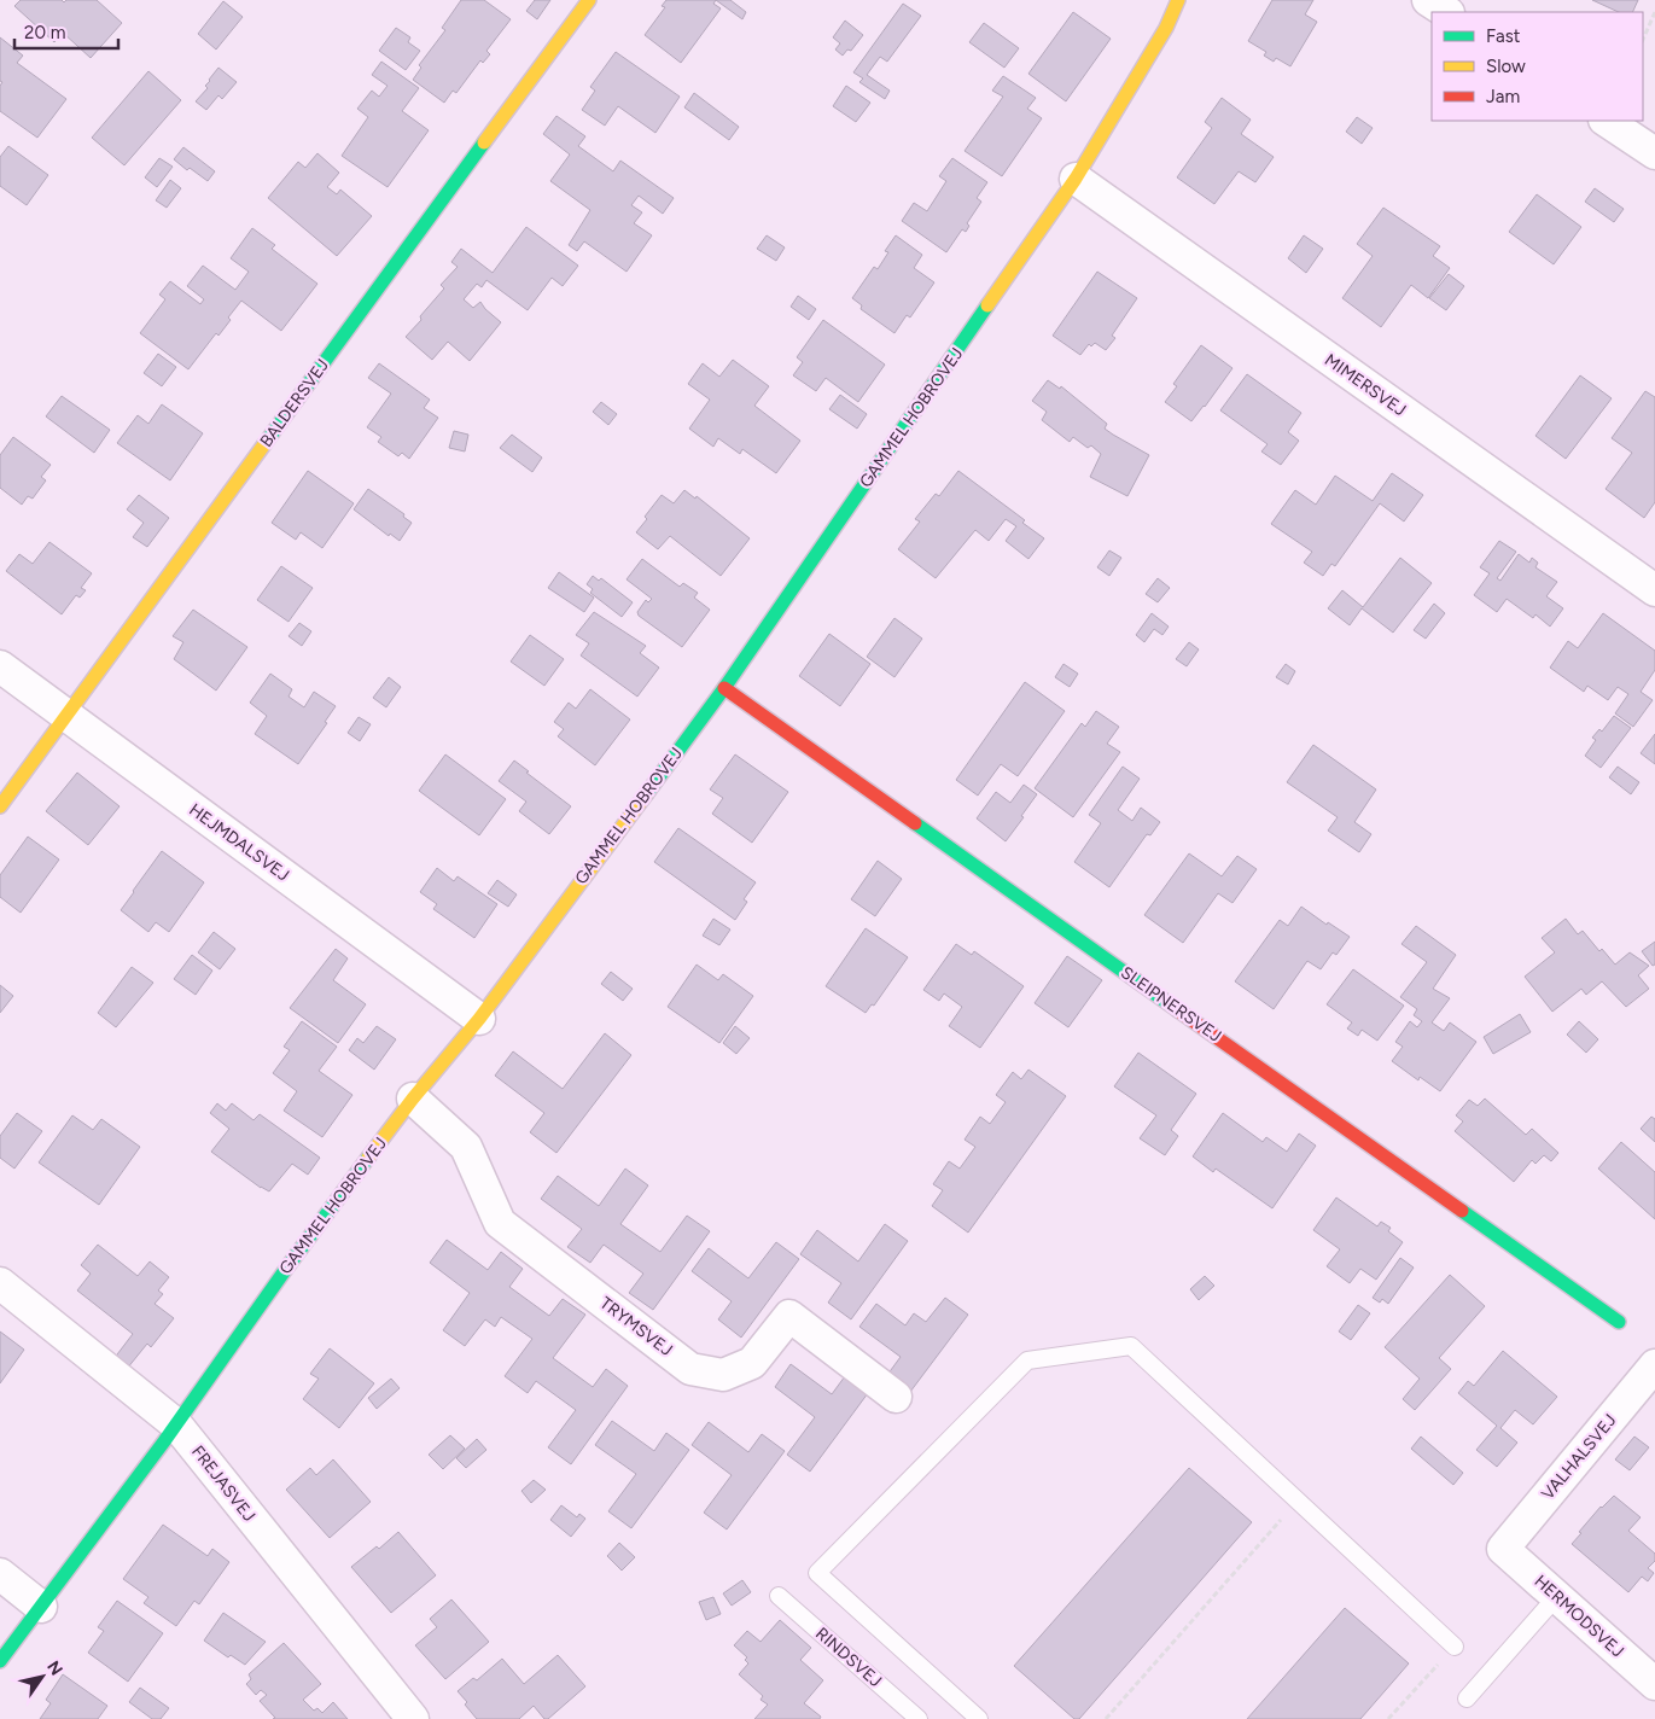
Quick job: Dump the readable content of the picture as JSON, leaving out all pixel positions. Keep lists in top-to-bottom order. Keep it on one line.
{"streets":{"street":["MIMERSVEJ","BALDERSVEJ","GAMMEL HOBROVEJ","HEJMDALSVEJ","SLEIPNERSVEJ","TRYMSVEJ","VALHALSVEJ","FREJASVEJ","HERMODSVEJ"],"lane":["RINDSVEJ"]},"crossings":[["MIMERSVEJ","GAMMEL HOBROVEJ"],["BALDERSVEJ","HEJMDALSVEJ"],["GAMMEL HOBROVEJ","HEJMDALSVEJ"],["GAMMEL HOBROVEJ","SLEIPNERSVEJ"],["GAMMEL HOBROVEJ","TRYMSVEJ"],["GAMMEL HOBROVEJ","FREJASVEJ"],["VALHALSVEJ","HERMODSVEJ"]],"legend":["Fast","Slow","Jam"],"scale_bar":"20 m","north":"top right"}
